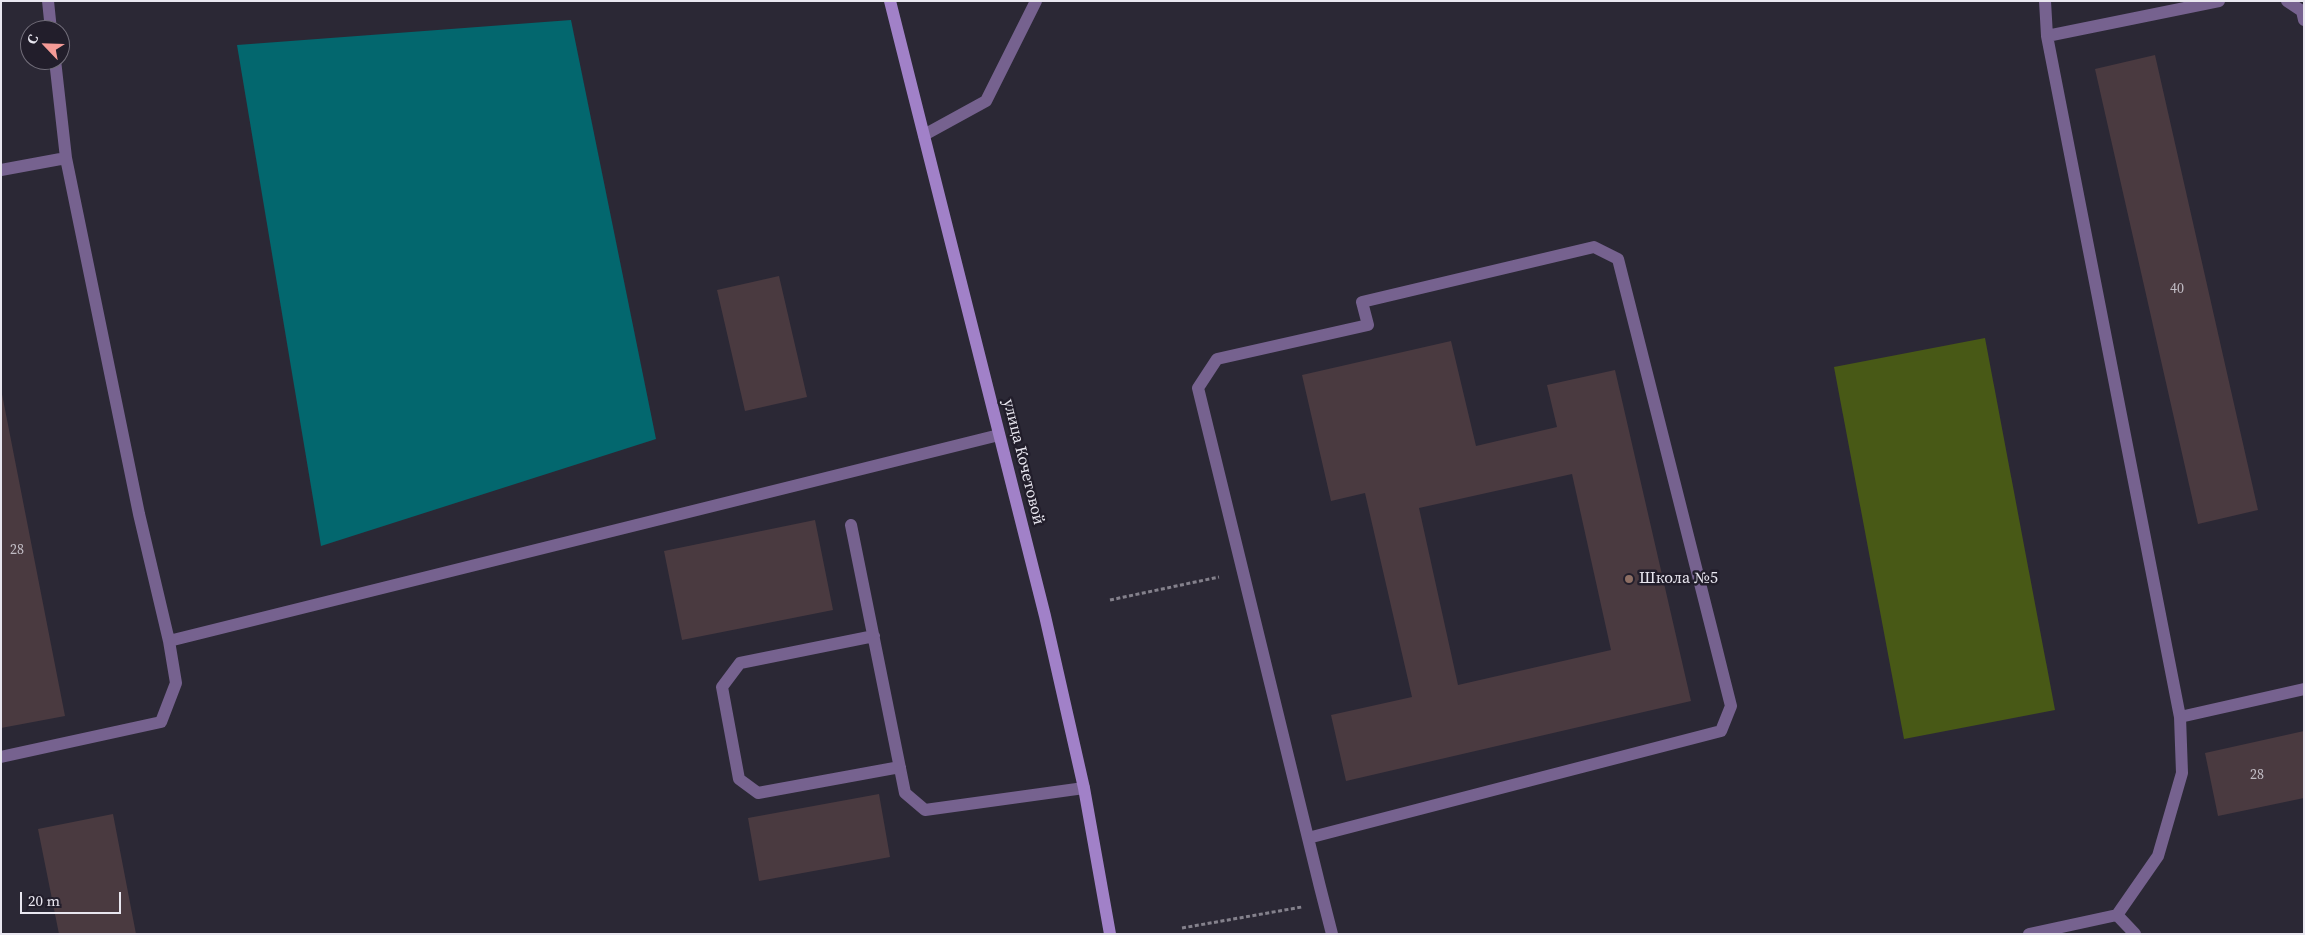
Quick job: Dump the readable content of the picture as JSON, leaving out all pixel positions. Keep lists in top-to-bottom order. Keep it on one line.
{"streets":{"main road":["улица Кочетовой"]},"places":["Школа №5"],"house_numbers":["40","28","28"],"scale_bar":"20 m","north":"top left"}
